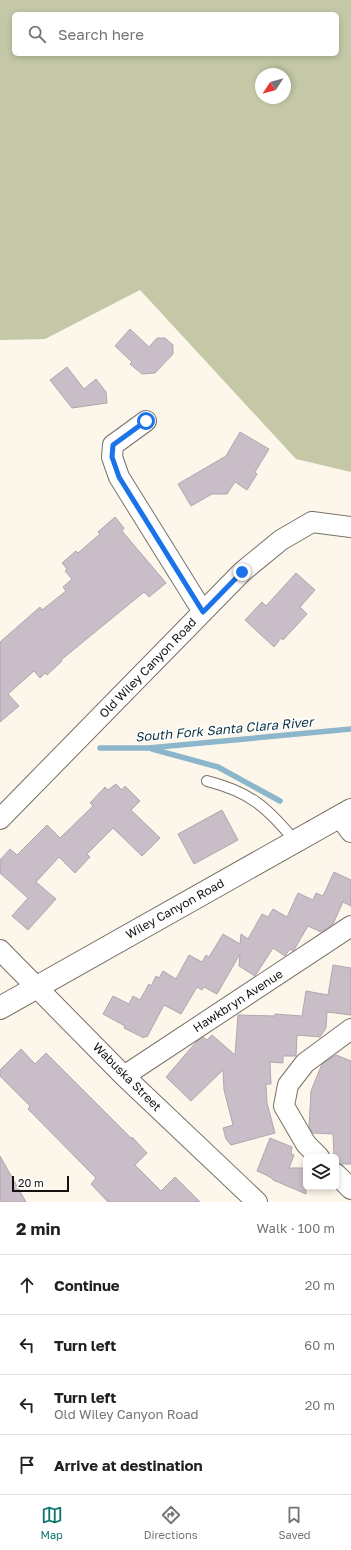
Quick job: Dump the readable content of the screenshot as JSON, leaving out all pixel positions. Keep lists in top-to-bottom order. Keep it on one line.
{"streets":{"street":["Old Wiley Canyon Road","Wiley Canyon Road","Hawkbryn Avenue","Wabuska Street"]},"crossings":[["Wiley Canyon Road","Wabuska Street"],["Hawkbryn Avenue","Wabuska Street"]],"water":["South Fork Santa Clara River"],"scale_bar":"20 m","north":"bottom left","page":{"search":"Search here","scale":"20 m","heading":["2 min","Walk · 100 m"],"list":[["Continue","20 m"],["Turn left","60 m"],["Turn left","Old Wiley Canyon Road","20 m"],"Arrive at destination"],"nav":["Map","Directions","Saved"]}}
